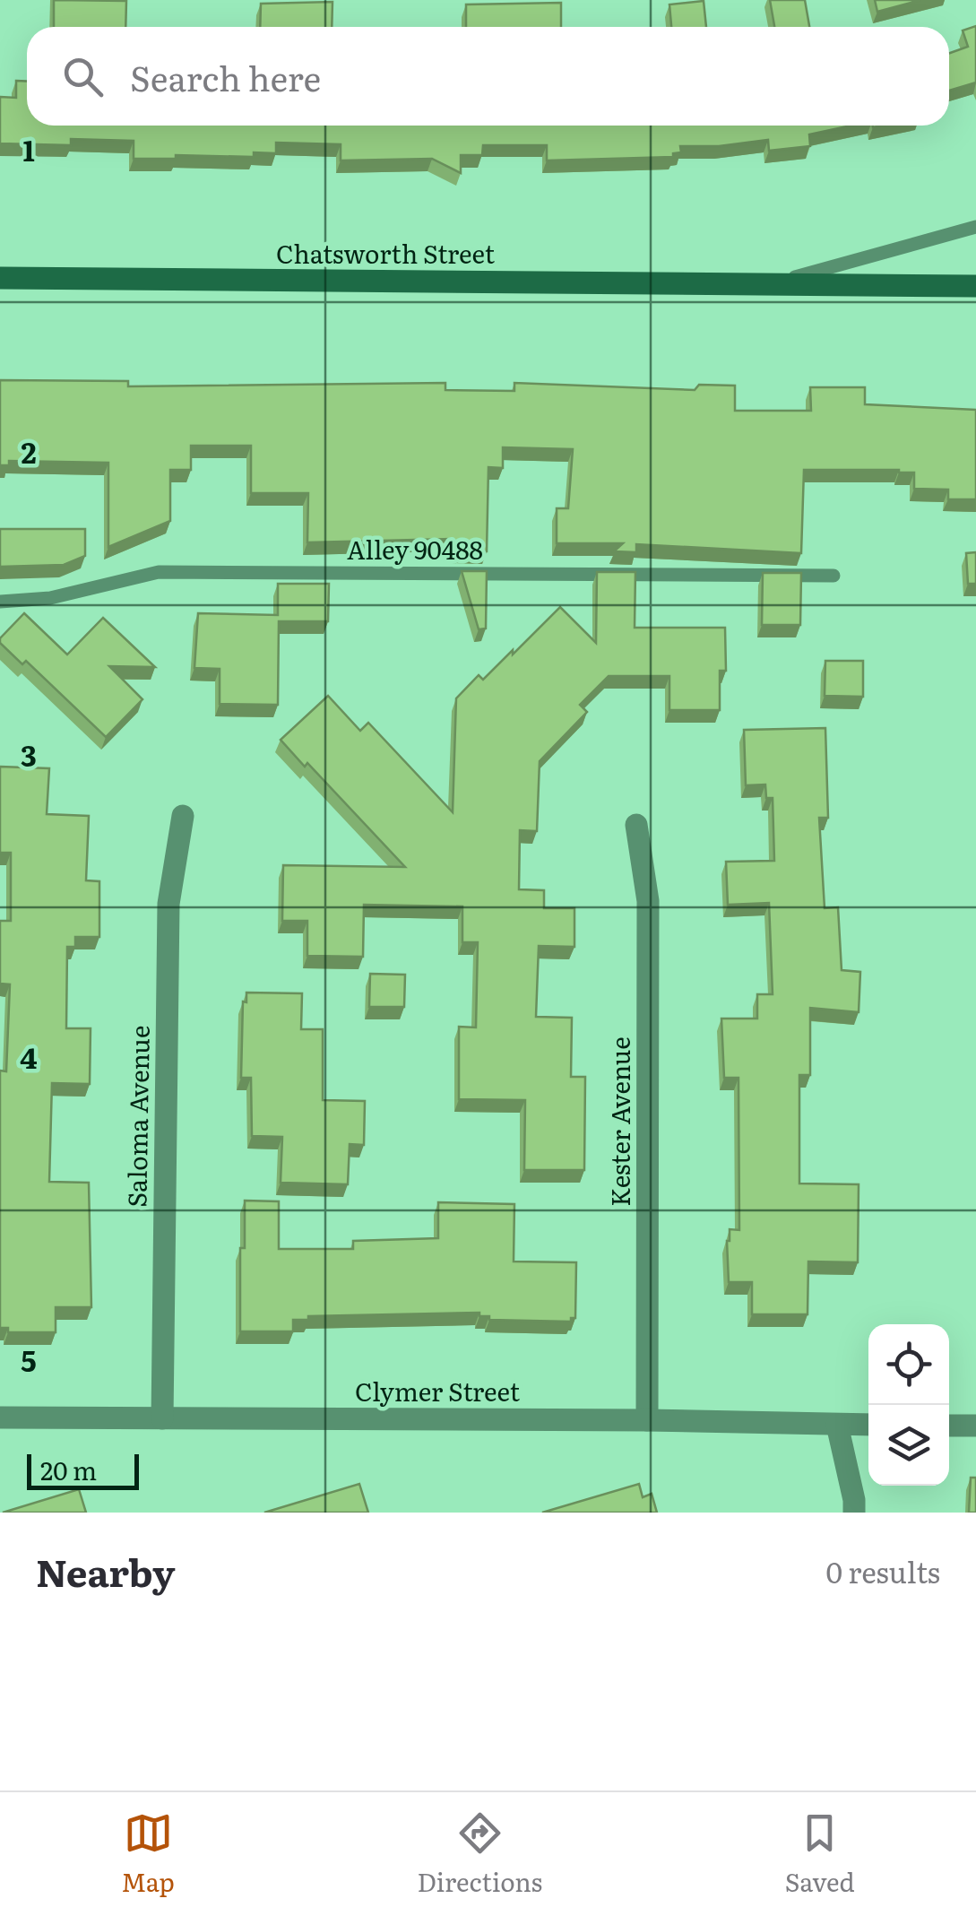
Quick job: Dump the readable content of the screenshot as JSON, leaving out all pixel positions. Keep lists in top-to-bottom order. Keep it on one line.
{"streets":{"main road":["Chatsworth Street"],"street":["Saloma Avenue","Kester Avenue","Clymer Street"],"lane":["Alley 90488"]},"crossings":[["Saloma Avenue","Clymer Street"],["Kester Avenue","Clymer Street"]],"scale_bar":"20 m","page":{"search":"Search here","scale":"20 m","heading":["Nearby","0 results"],"nav":["Map","Directions","Saved"]},"grid":{"rows":["1","2","3","4","5"]}}
